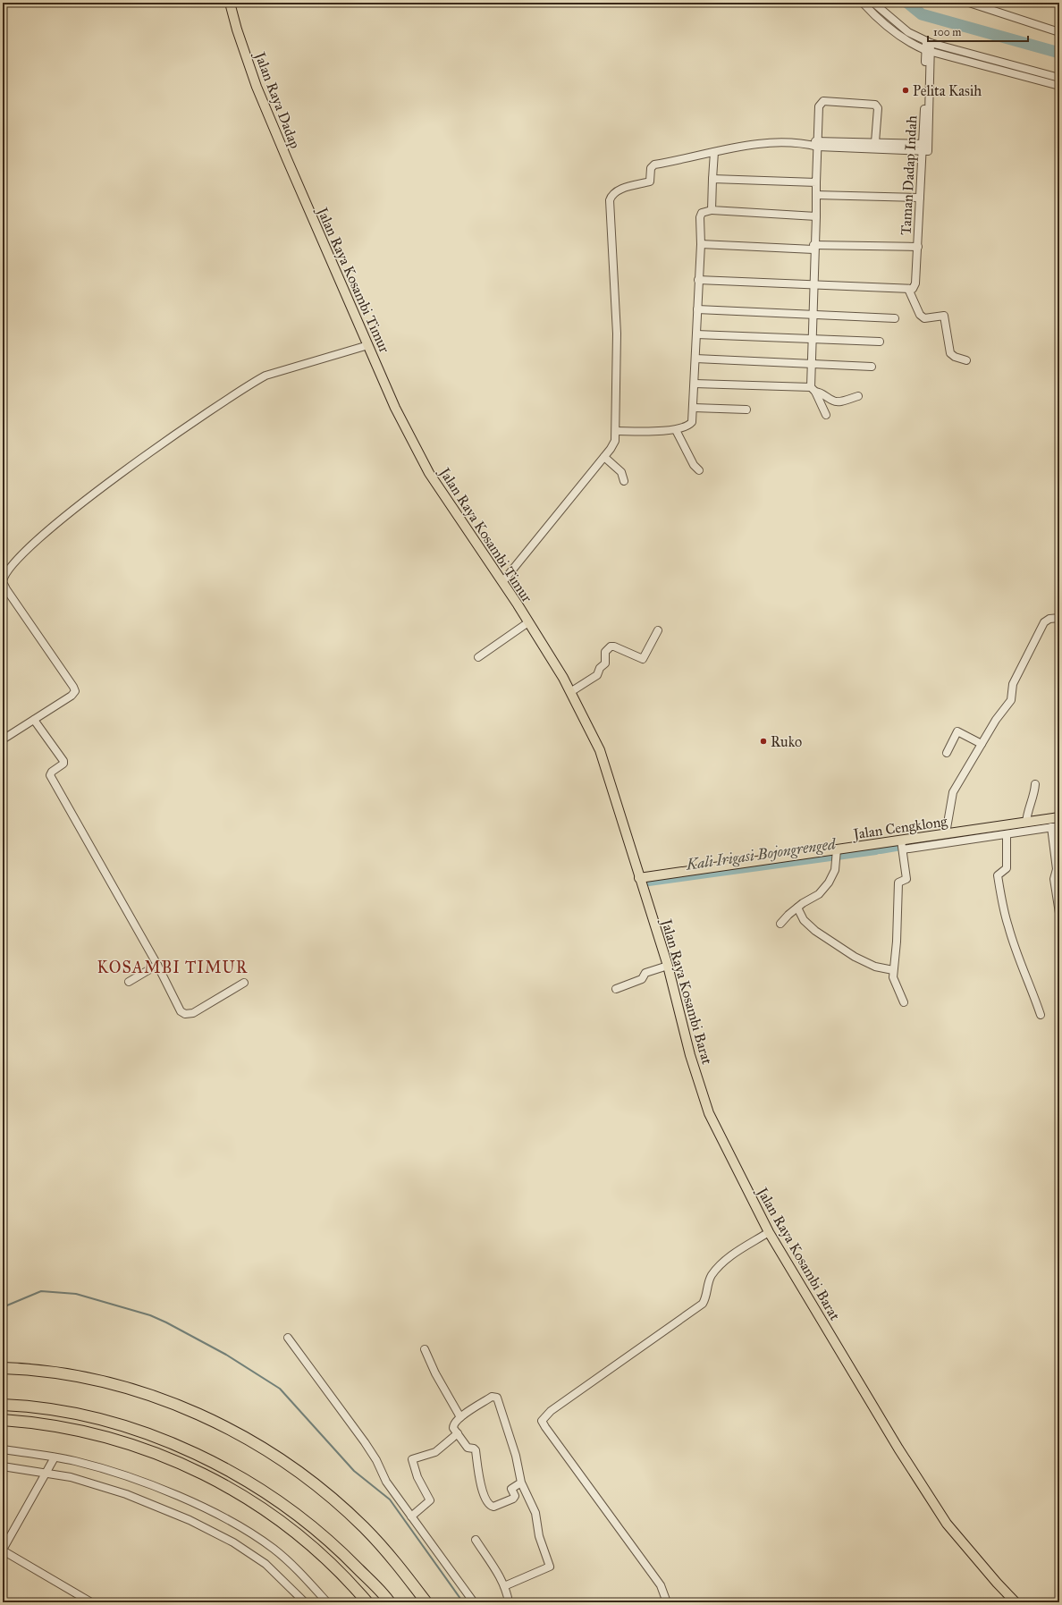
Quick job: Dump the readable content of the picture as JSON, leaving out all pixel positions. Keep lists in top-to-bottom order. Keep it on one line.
{"streets":{"main road":["Jalan Raya Dadap","Jalan Raya Kosambi Timur","Jalan Cengklong","Jalan Raya Kosambi Barat"],"street":["Taman Dadap Indah"]},"crossings":[["Jalan Raya Dadap","Jalan Raya Kosambi Timur"],["Jalan Raya Kosambi Timur","Jalan Cengklong"],["Jalan Raya Kosambi Timur","Jalan Raya Kosambi Barat"],["Jalan Cengklong","Jalan Raya Kosambi Barat"]],"districts":["KOSAMBI TIMUR"],"water":["Kali Irigasi Bojongrenged"],"places":["Pelita Kasih","Ruko"],"scale_bar":"100 m"}
